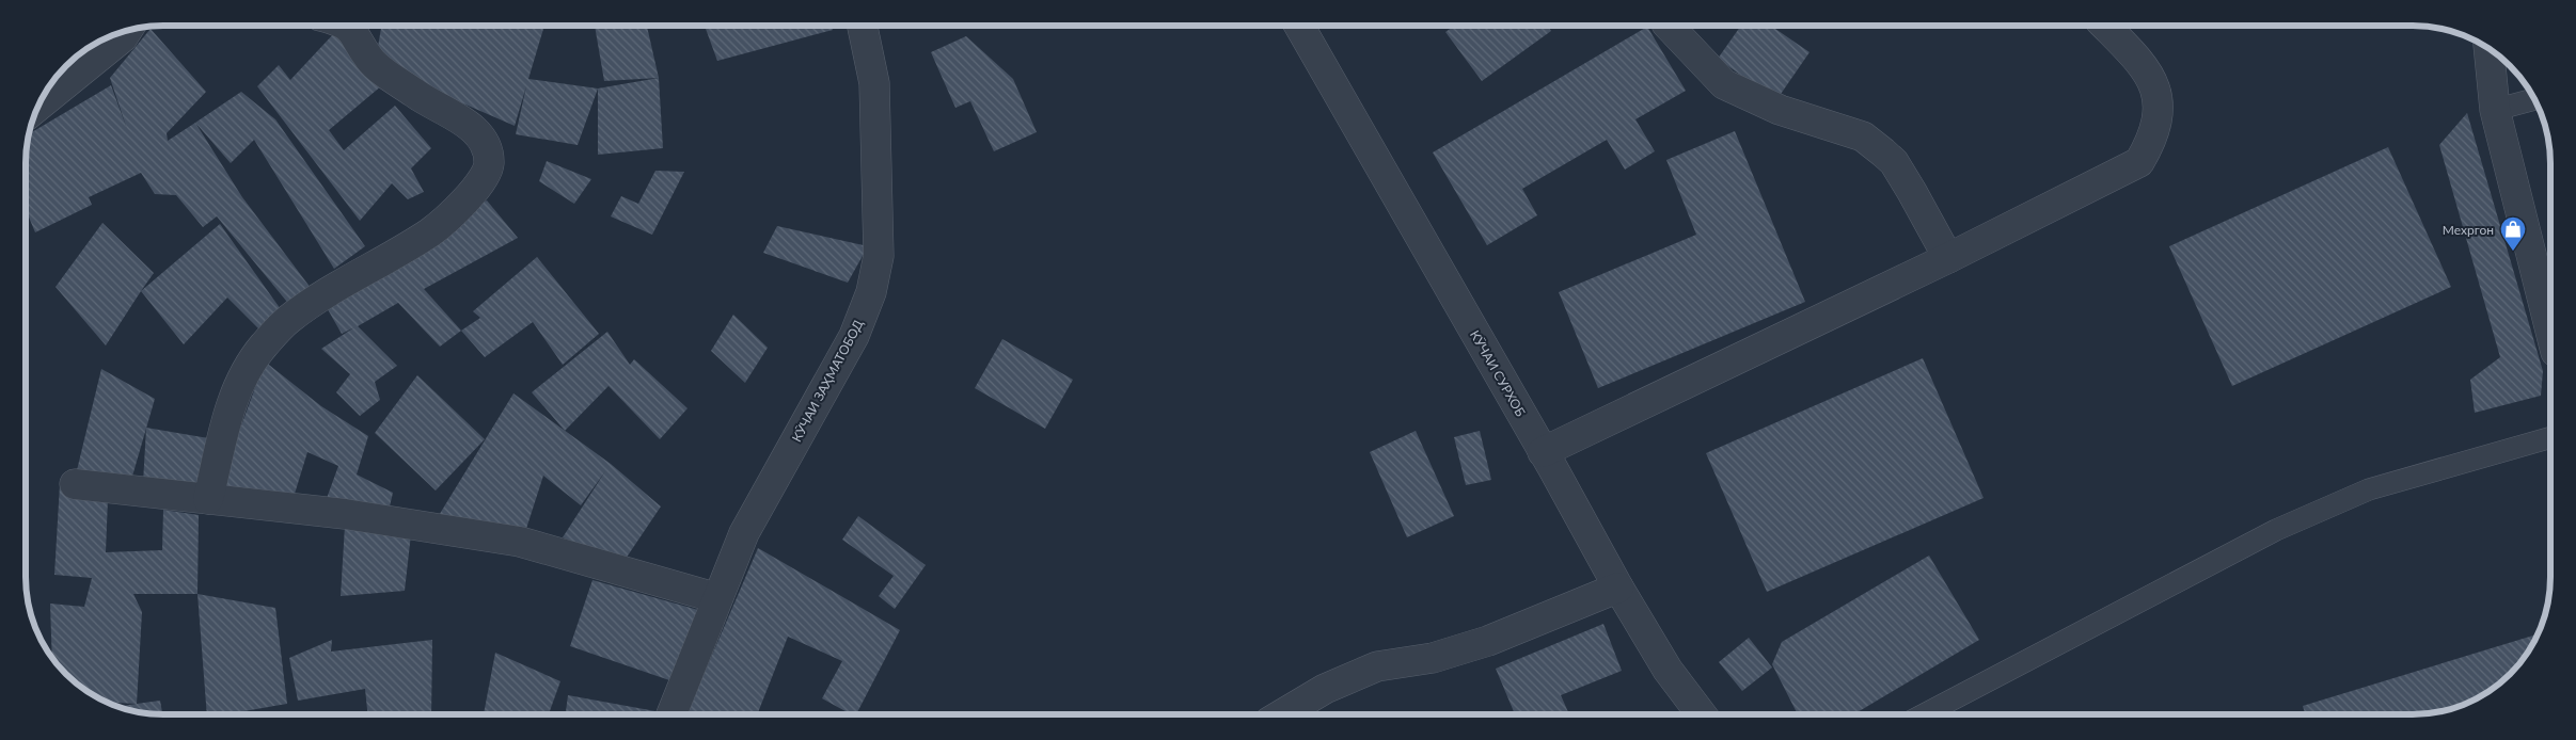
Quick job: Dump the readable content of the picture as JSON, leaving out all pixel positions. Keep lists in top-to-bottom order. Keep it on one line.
{"streets":{"street":["КӮЧАИ СУРХОБ","КӮЧАИ ЗАҲМАТОБОД"]},"places":{"shop":["Мехргон"]}}
